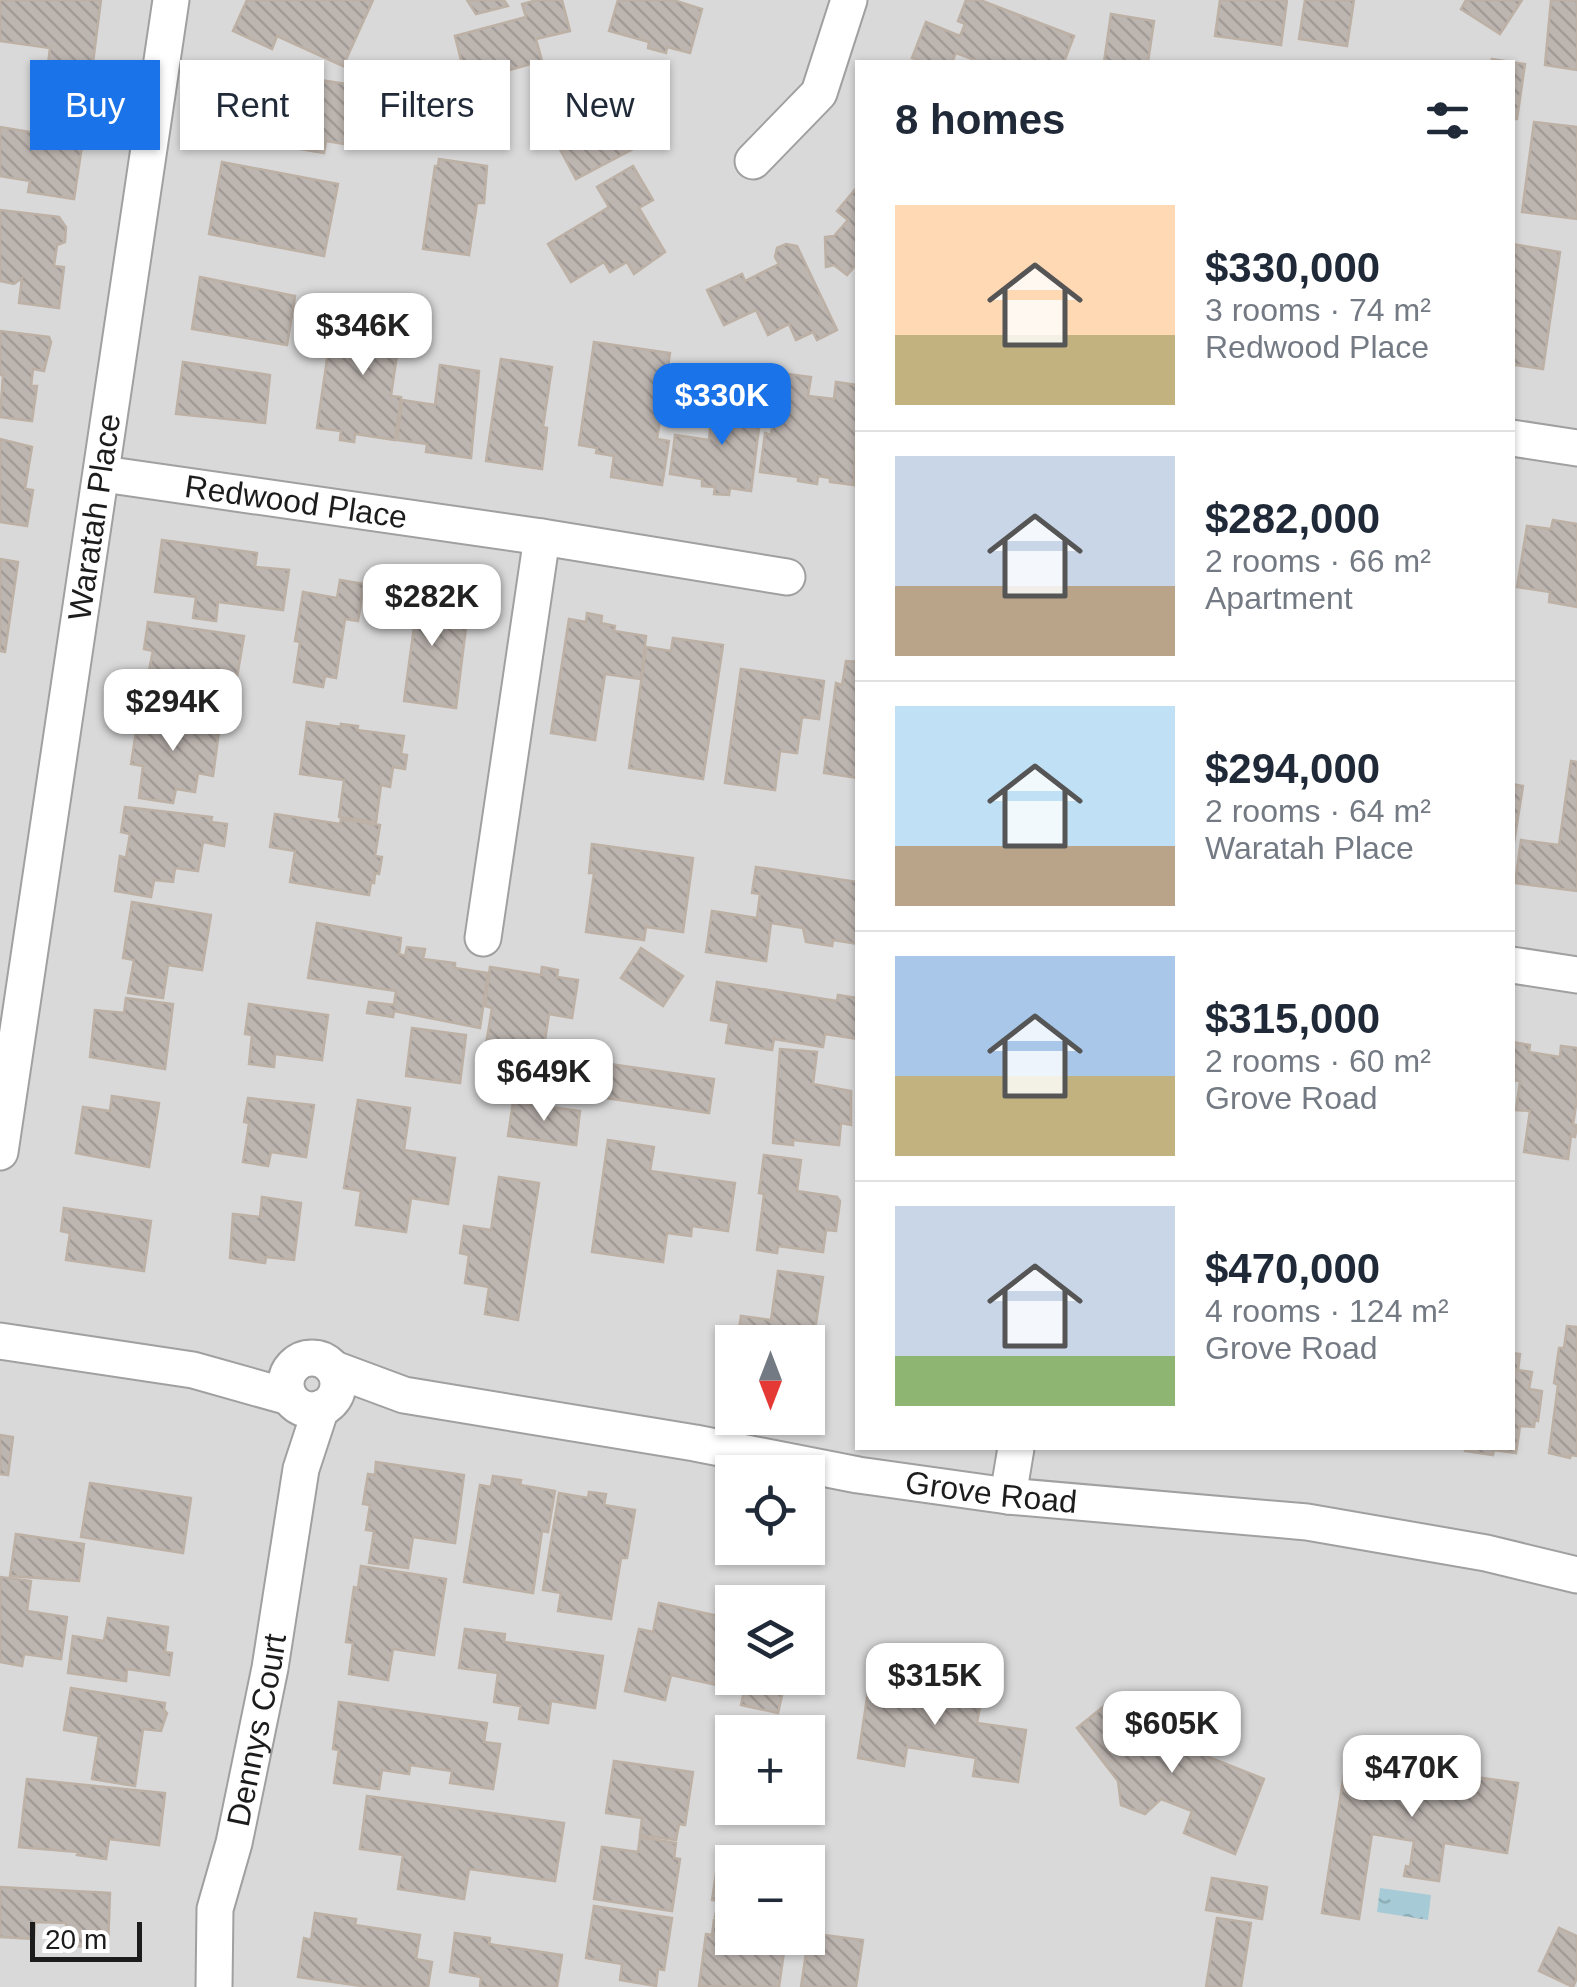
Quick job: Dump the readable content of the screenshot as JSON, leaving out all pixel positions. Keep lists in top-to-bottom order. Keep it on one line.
{"streets":{"street":["Redwood Place","Waratah Place","Grove Road","Dennys Court"]},"crossings":[["Redwood Place","Waratah Place"],["Grove Road","Dennys Court"]],"scale_bar":"20 m","north":"bottom","page":{"chip":["Buy","Rent","Filters","New"],"heading":"8 homes","list":[{"name":"$330,000","note":"3 rooms · 74 m² · Redwood Place"},{"name":"$282,000","note":"2 rooms · 66 m² · Apartment"},{"name":"$294,000","note":"2 rooms · 64 m² · Waratah Place"},{"name":"$315,000","note":"2 rooms · 60 m² · Grove Road"},{"name":"$470,000","note":"4 rooms · 124 m² · Grove Road"}],"price":["$346K","$330K","$282K","$294K","$649K","$315K","$605K","$470K"],"map_buttons":["+","−"],"scale":"20 m"}}
